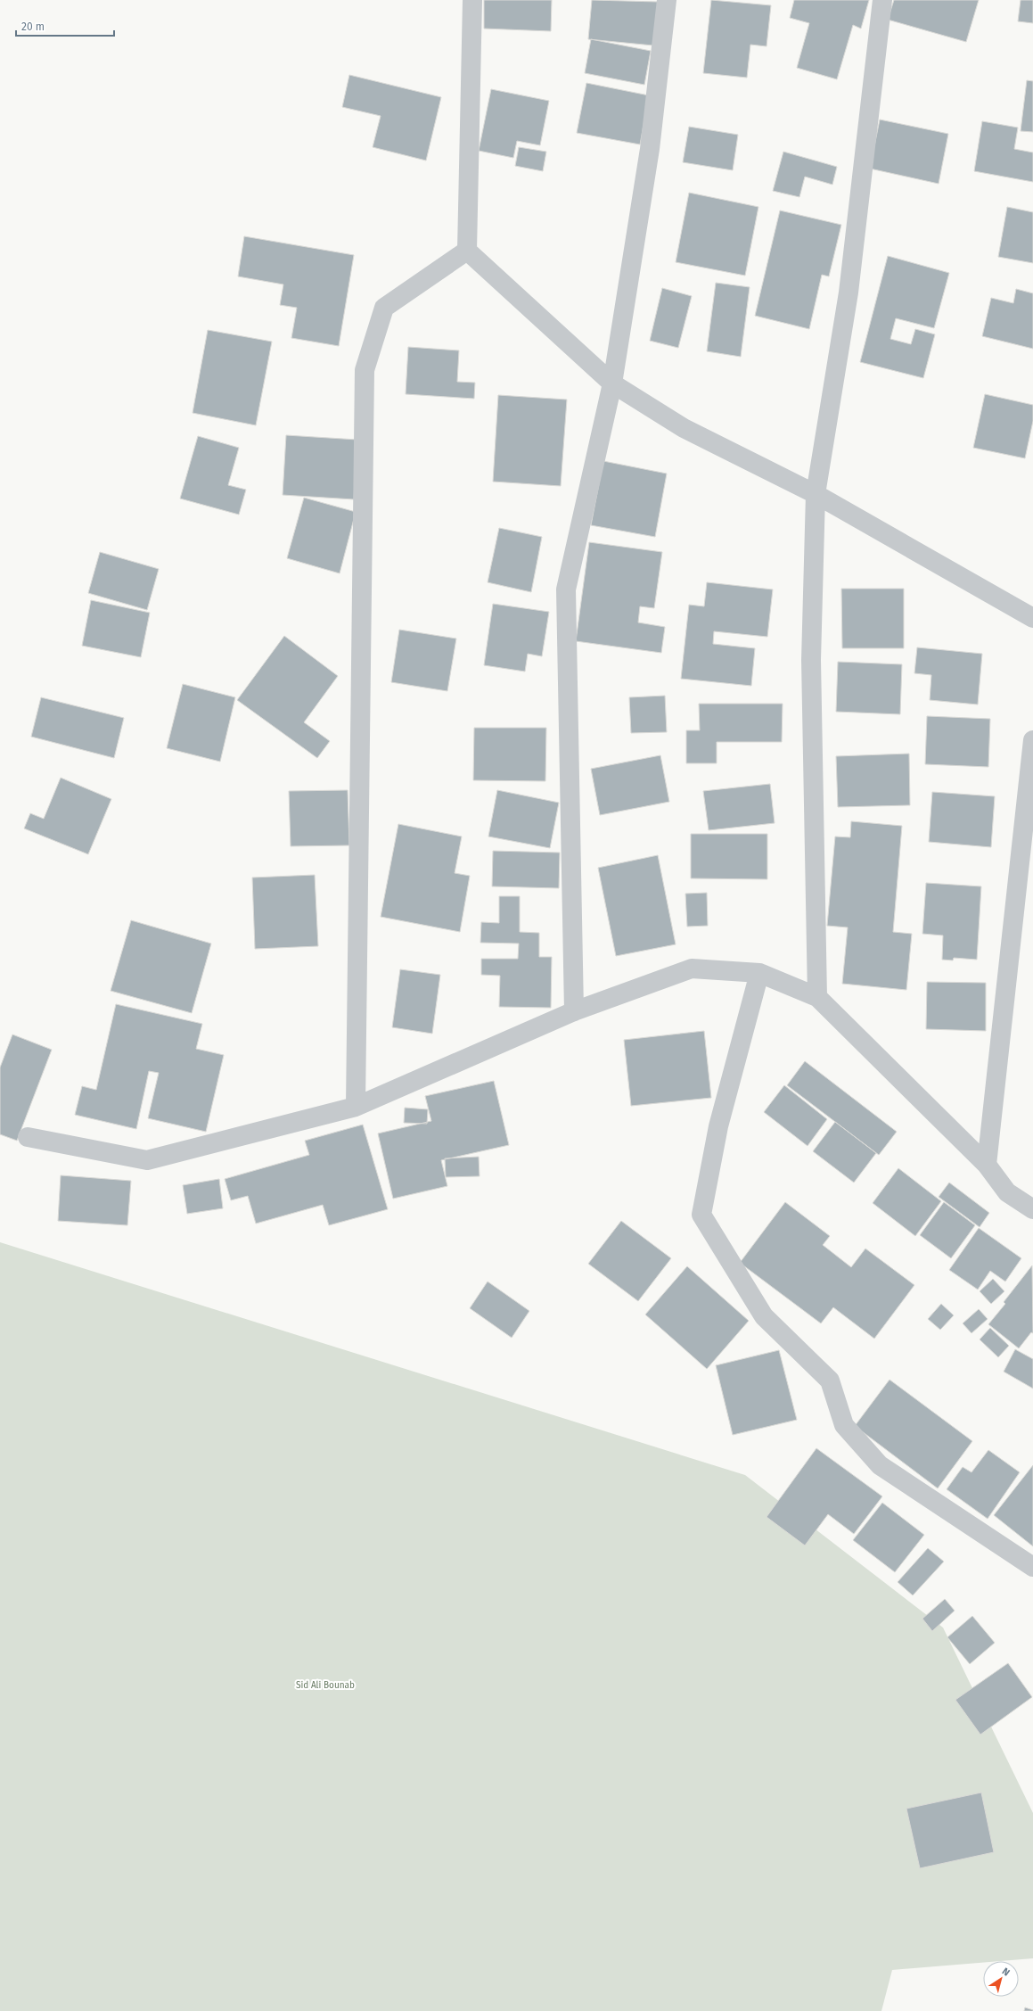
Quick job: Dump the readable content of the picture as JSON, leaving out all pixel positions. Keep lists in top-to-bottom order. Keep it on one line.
{"parks":["Sid Ali Bounab"],"scale_bar":"20 m","north":"top right"}
